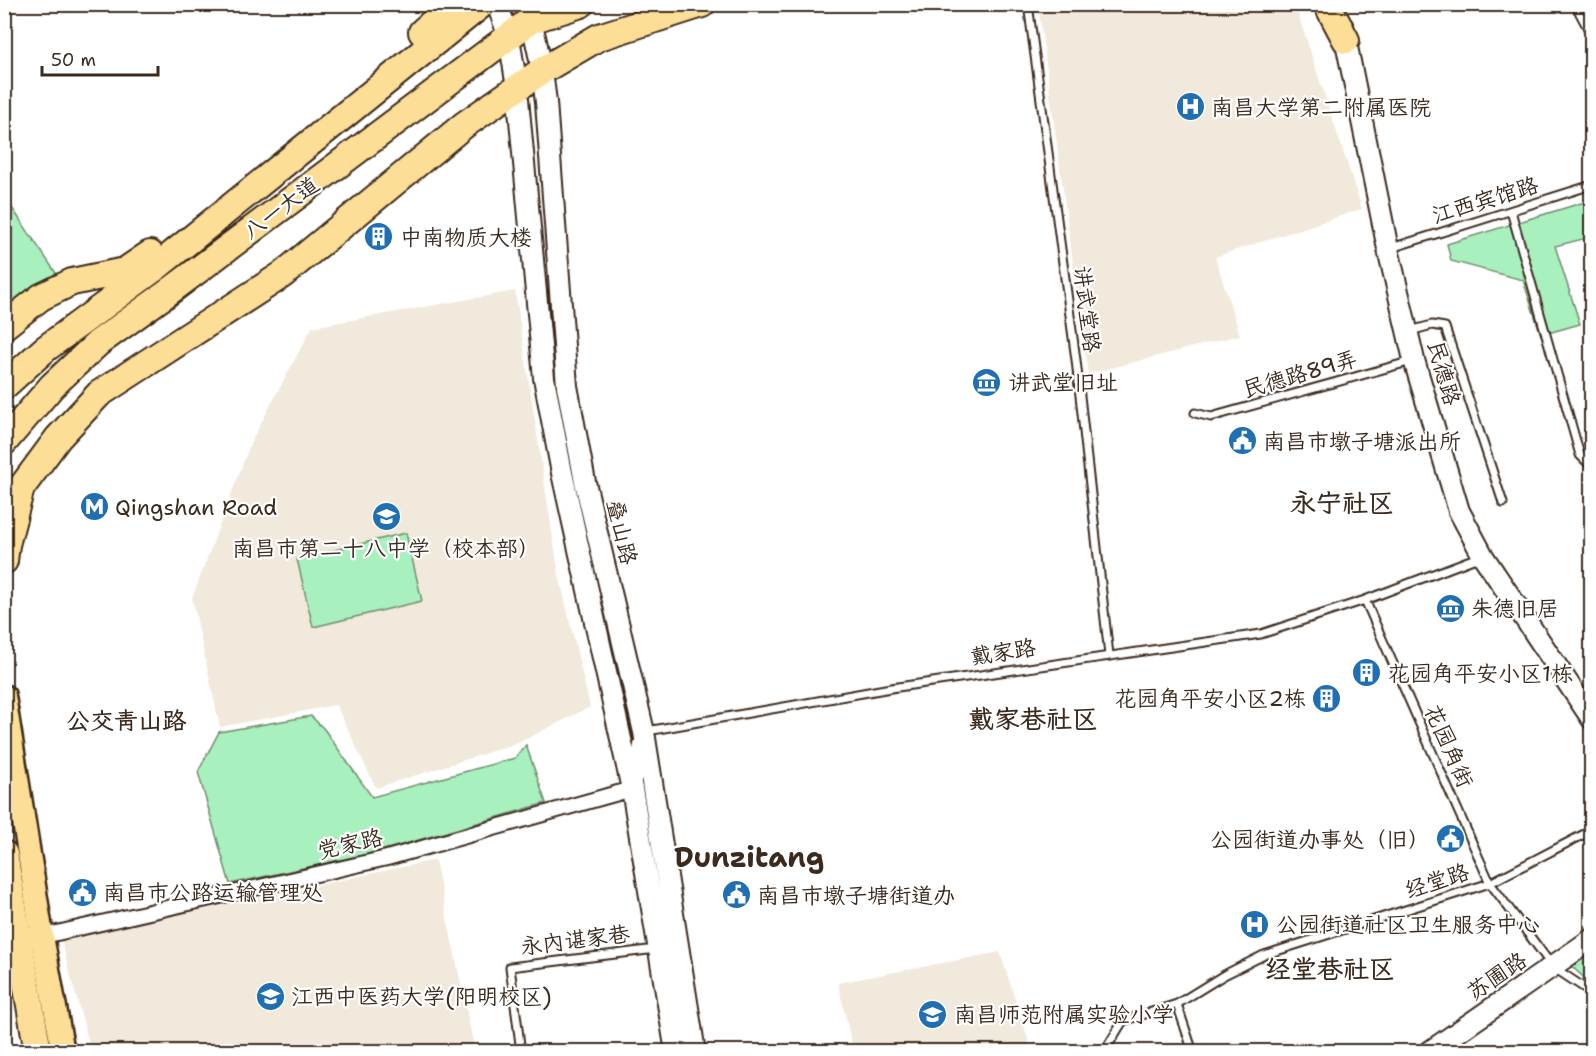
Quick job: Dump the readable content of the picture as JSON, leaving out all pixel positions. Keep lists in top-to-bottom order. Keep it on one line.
{"streets":{"highway":["八一大道"],"main road":["民德路","叠山路","苏圃路"],"street":["党家路"],"lane":["江西宾馆路","讲武堂路","民德路89弄","戴家路","花园角街","经堂路","永内谌家巷"]},"crossings":[["江西宾馆路","民德路"],["八一大道","叠山路"],["讲武堂路","戴家路"],["民德路","民德路89弄"],["叠山路","戴家路"],["叠山路","党家路"],["叠山路","永内谌家巷"],["戴家路","花园角街"],["花园角街","经堂路"],["花园角街","苏圃路"]],"districts":["永宁社区","戴家巷社区","公交青山路","Dunzitang","经堂巷社区"],"places":{"hospital":["南昌大学第二附属医院","公园街道社区卫生服务中心"],"building":["中南物质大楼","花园角平安小区1栋","花园角平安小区2栋"],"museum":["讲武堂旧址","朱德旧居"],"public building":["南昌市墩子塘派出所","公园街道办事处（旧）","南昌市公路运输管理处","南昌市墩子塘街道办"],"metro station":["Qingshan Road"],"school or university":["南昌市第二十八中学（校本部）","江西中医药大学(阳明校区)","南昌师范附属实验小学"]},"scale_bar":"50 m"}
